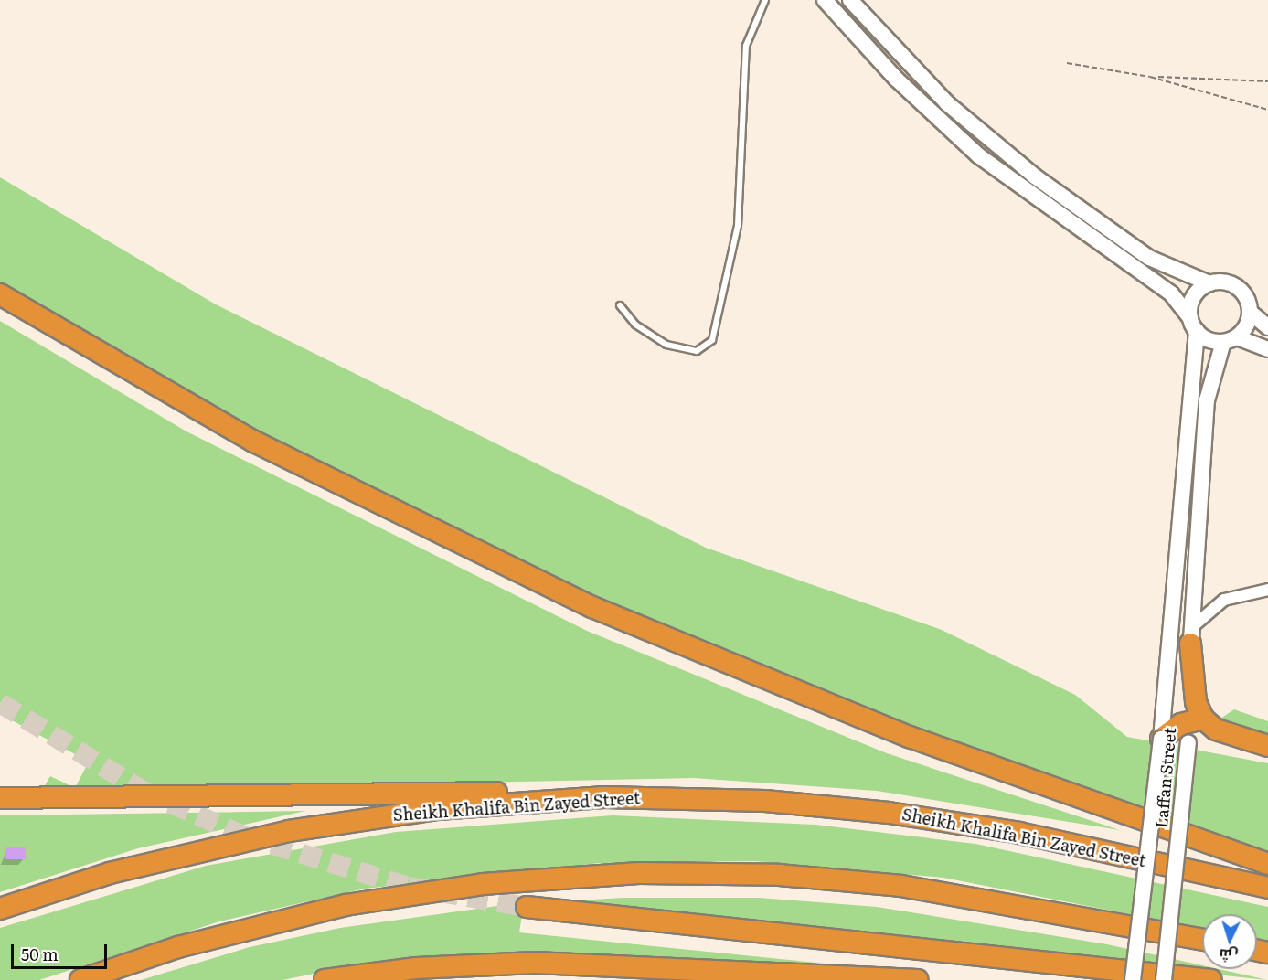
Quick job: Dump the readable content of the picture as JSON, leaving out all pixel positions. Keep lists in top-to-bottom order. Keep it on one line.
{"streets":{"highway":["Sheikh Khalifa Bin Zayed Street"],"street":["Laffan Street"]},"scale_bar":"50 m","north":"bottom"}
